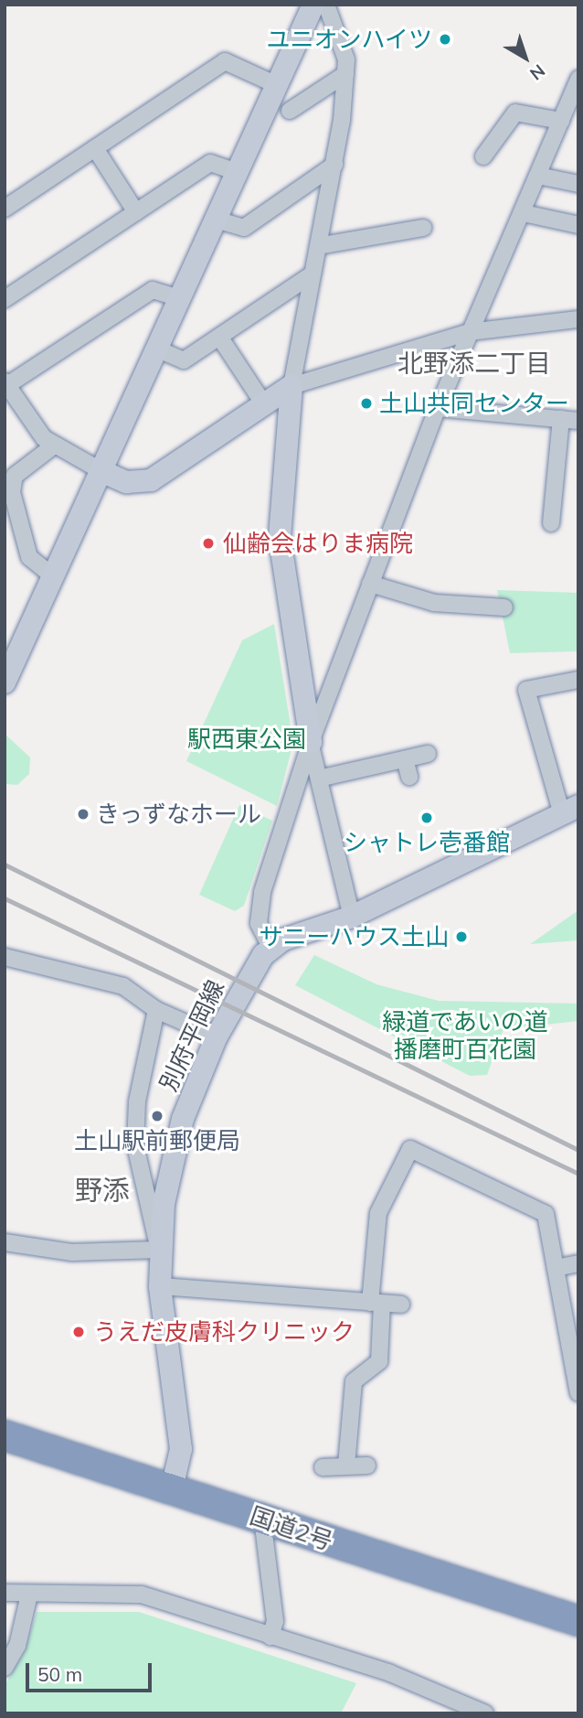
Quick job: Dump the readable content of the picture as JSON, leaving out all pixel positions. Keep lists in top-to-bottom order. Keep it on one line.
{"streets":{"highway":["国道2号"],"street":["別府平岡線"]},"crossings":[["別府平岡線","国道2号"]],"districts":["北野添二丁目","野添"],"parks":["駅西東公園","緑道であいの道 播磨町百花園"],"places":["ユニオンハイツ","土山共同センター","仙齢会はりま病院","きっずなホール","シャトレ壱番館","サニーハウス土山","土山駅前郵便局","うえだ皮膚科クリニック"],"scale_bar":"50 m","north":"bottom right"}
